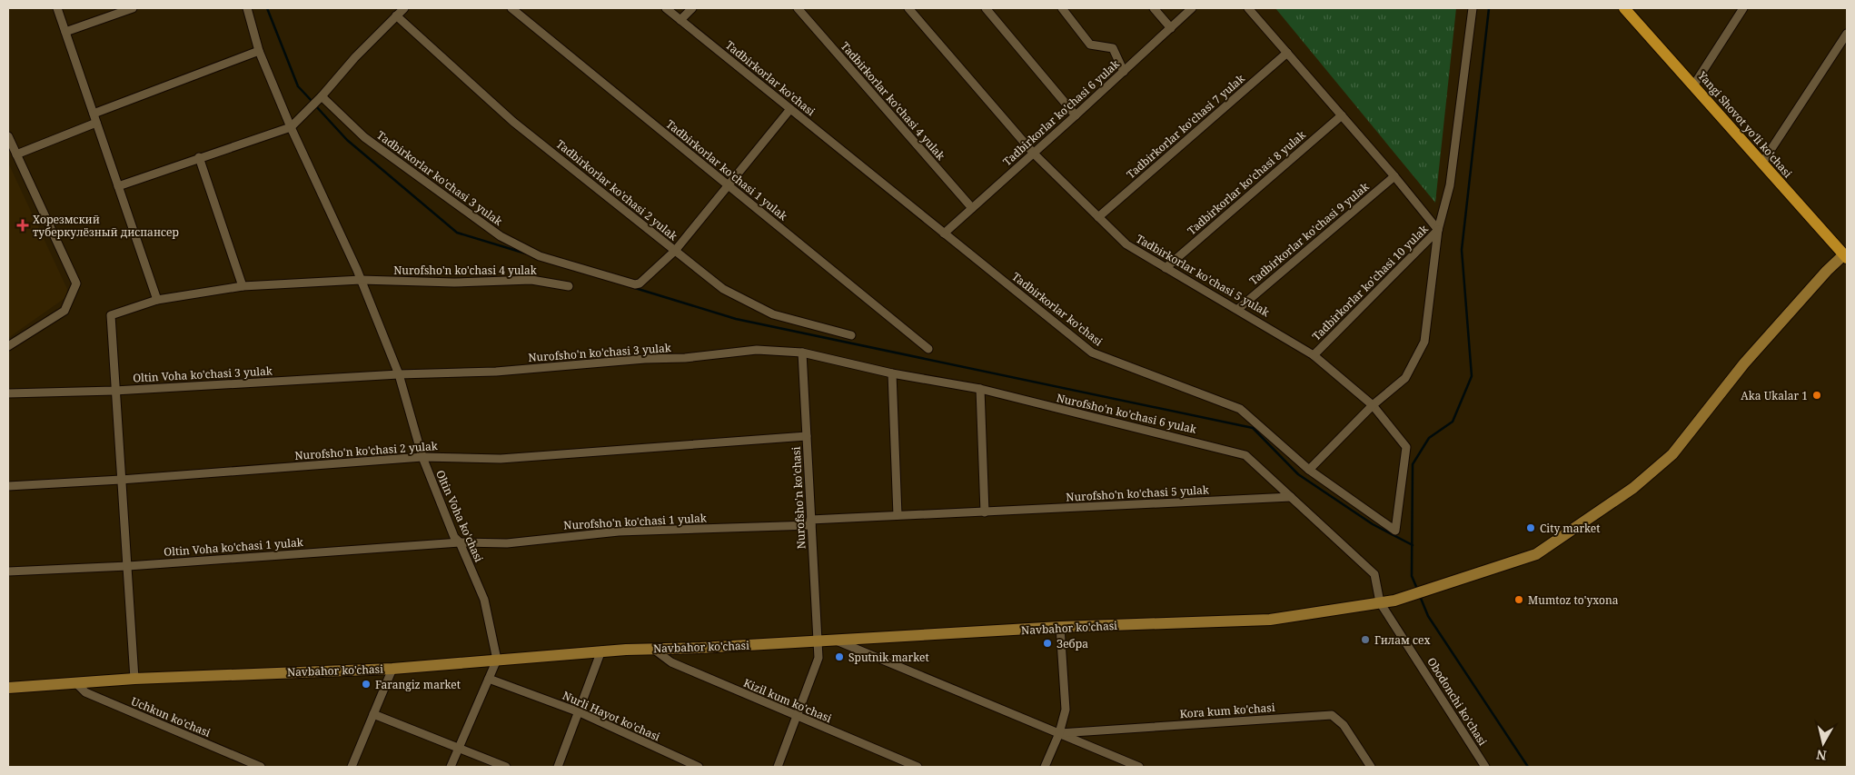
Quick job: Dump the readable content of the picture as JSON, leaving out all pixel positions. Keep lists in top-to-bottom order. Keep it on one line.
{"streets":{"main road":["Yangi Shovot yo'li ko'chasi","Navbahor ko'chasi"],"street":["Tadbirkorlar ko'chasi","Tadbirkorlar ko'chasi 4 yulak","Tadbirkorlar ko'chasi 6 yulak","Tadbirkorlar ko'chasi 7 yulak","Tadbirkorlar ko'chasi 1 yulak","Tadbirkorlar ko'chasi 3 yulak","Tadbirkorlar ko'chasi 8 yulak","Tadbirkorlar ko'chasi 2 yulak","Tadbirkorlar ko'chasi 9 yulak","Nurofsho'n ko'chasi 4 yulak","Tadbirkorlar ko'chasi 5 yulak","Tadbirkorlar ko'chasi 10 yulak","Nurofsho'n ko'chasi 3 yulak","Oltin Voha ko'chasi 3 yulak","Nurofsho'n ko'chasi 6 yulak","Nurofsho'n ko'chasi 2 yulak","Nurofsho'n ko'chasi 5 yulak","Nurofsho'n ko'chasi","Oltin Voha ko'chasi","Nurofsho'n ko'chasi 1 yulak","Oltin Voha ko'chasi 1 yulak","Kizil kum ko'chasi","Obodonchi ko'chasi","Kora kum ko'chasi","Nurli Hayot ko'chasi","Uchkun ko'chasi"]},"crossings":[["Tadbirkorlar ko'chasi","Tadbirkorlar ko'chasi 6 yulak"],["Tadbirkorlar ko'chasi","Tadbirkorlar ko'chasi 5 yulak"],["Tadbirkorlar ko'chasi","Tadbirkorlar ko'chasi 10 yulak"],["Tadbirkorlar ko'chasi 4 yulak","Tadbirkorlar ko'chasi 6 yulak"],["Tadbirkorlar ko'chasi 6 yulak","Tadbirkorlar ko'chasi 5 yulak"],["Yangi Shovot yo'li ko'chasi","Navbahor ko'chasi"],["Tadbirkorlar ko'chasi 7 yulak","Tadbirkorlar ko'chasi 5 yulak"],["Tadbirkorlar ko'chasi 3 yulak","Tadbirkorlar ko'chasi 2 yulak"],["Tadbirkorlar ko'chasi 8 yulak","Tadbirkorlar ko'chasi 5 yulak"],["Tadbirkorlar ko'chasi 9 yulak","Tadbirkorlar ko'chasi 5 yulak"],["Nurofsho'n ko'chasi 4 yulak","Oltin Voha ko'chasi 3 yulak"],["Nurofsho'n ko'chasi 4 yulak","Oltin Voha ko'chasi"],["Tadbirkorlar ko'chasi 5 yulak","Tadbirkorlar ko'chasi 10 yulak"],["Nurofsho'n ko'chasi 3 yulak","Oltin Voha ko'chasi 3 yulak"],["Nurofsho'n ko'chasi 3 yulak","Nurofsho'n ko'chasi 6 yulak"],["Nurofsho'n ko'chasi 3 yulak","Nurofsho'n ko'chasi"],["Nurofsho'n ko'chasi 3 yulak","Oltin Voha ko'chasi"],["Oltin Voha ko'chasi 3 yulak","Oltin Voha ko'chasi"],["Nurofsho'n ko'chasi 6 yulak","Nurofsho'n ko'chasi 5 yulak"],["Nurofsho'n ko'chasi 6 yulak","Nurofsho'n ko'chasi"],["Nurofsho'n ko'chasi 6 yulak","Navbahor ko'chasi"],["Nurofsho'n ko'chasi 6 yulak","Obodonchi ko'chasi"],["Nurofsho'n ko'chasi 2 yulak","Nurofsho'n ko'chasi"],["Nurofsho'n ko'chasi 2 yulak","Oltin Voha ko'chasi"],["Nurofsho'n ko'chasi 5 yulak","Nurofsho'n ko'chasi"],["Nurofsho'n ko'chasi 5 yulak","Nurofsho'n ko'chasi 1 yulak"],["Nurofsho'n ko'chasi","Nurofsho'n ko'chasi 1 yulak"],["Nurofsho'n ko'chasi","Navbahor ko'chasi"],["Nurofsho'n ko'chasi","Kizil kum ko'chasi"],["Oltin Voha ko'chasi","Nurofsho'n ko'chasi 1 yulak"],["Oltin Voha ko'chasi","Oltin Voha ko'chasi 1 yulak"],["Oltin Voha ko'chasi","Navbahor ko'chasi"],["Nurofsho'n ko'chasi 1 yulak","Oltin Voha ko'chasi 1 yulak"],["Navbahor ko'chasi","Kizil kum ko'chasi"],["Navbahor ko'chasi","Obodonchi ko'chasi"],["Navbahor ko'chasi","Kora kum ko'chasi"],["Navbahor ko'chasi","Uchkun ko'chasi"]],"places":{"health":["Хорезмский туберкулёзный диспансер"],"other":["Aka Ukalar 1","City market","Mumtoz to'yxona","Гилам сех","Зебра","Sputnik market","Farangiz market"]},"north":"bottom"}
